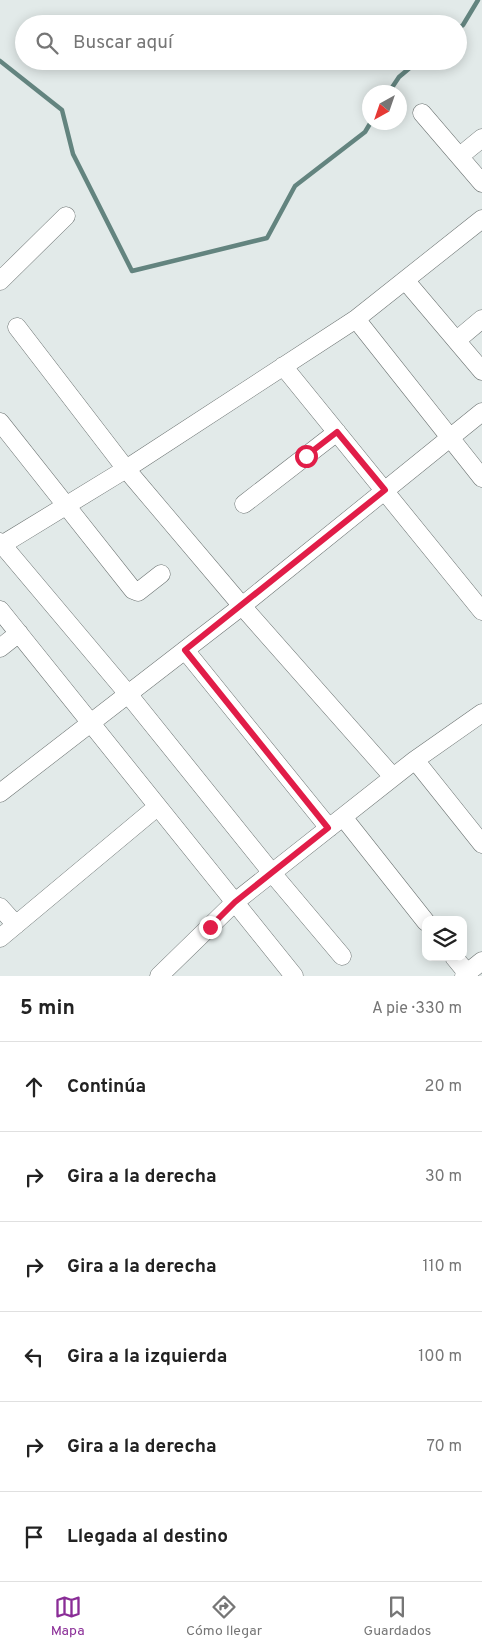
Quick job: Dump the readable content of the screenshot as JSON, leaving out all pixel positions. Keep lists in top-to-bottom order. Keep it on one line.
{"north":"bottom left","page":{"search":"Buscar aquí","heading":["5 min","A pie · 330 m"],"list":[["Continúa","20 m"],["Gira a la derecha","30 m"],["Gira a la derecha","110 m"],["Gira a la izquierda","100 m"],["Gira a la derecha","70 m"],"Llegada al destino"],"nav":["Mapa","Cómo llegar","Guardados"]}}
